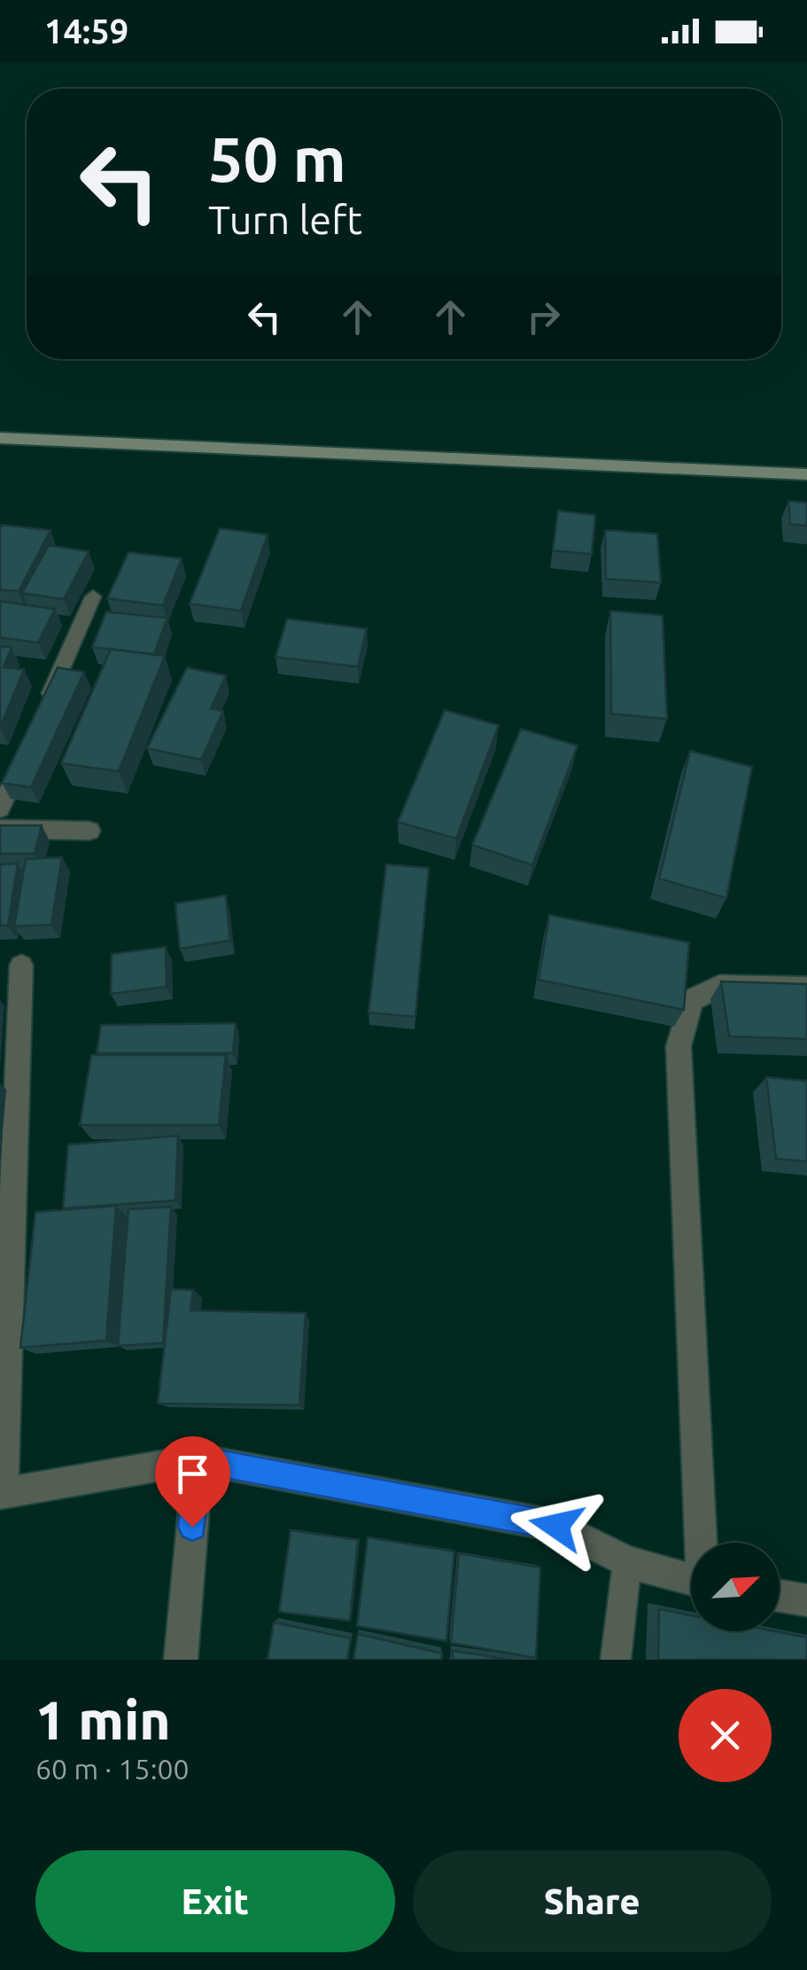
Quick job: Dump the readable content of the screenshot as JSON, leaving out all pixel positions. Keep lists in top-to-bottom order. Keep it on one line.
{"north":"top right","page":{"status":"14:59","turn":["50 m","Turn left"],"heading":["1 min","60 m · 15:00"],"buttons":["Exit","Share"]}}
